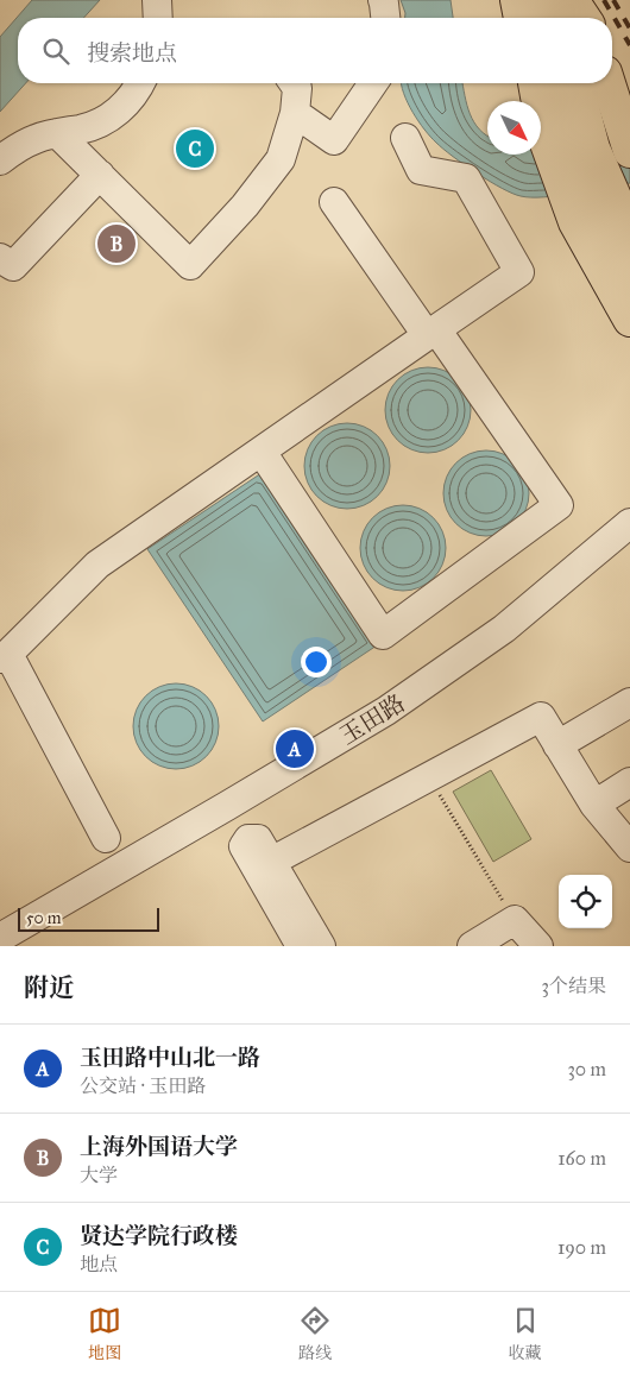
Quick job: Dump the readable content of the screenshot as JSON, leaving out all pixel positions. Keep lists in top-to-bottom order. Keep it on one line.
{"streets":{"street":["玉田路"]},"scale_bar":"50 m","north":"bottom right","page":{"search":"搜索地点","pins":["C","B","A"],"scale":"50 m","heading":["附近","3个结果"],"list":[{"mark":"A","name":"玉田路中山北一路","note":"公交站 · 玉田路","value":"30 m"},{"mark":"B","name":"上海外国语大学","note":"大学","value":"160 m"},{"mark":"C","name":"贤达学院行政楼","note":"地点","value":"190 m"}],"nav":["地图","路线","收藏"]}}
